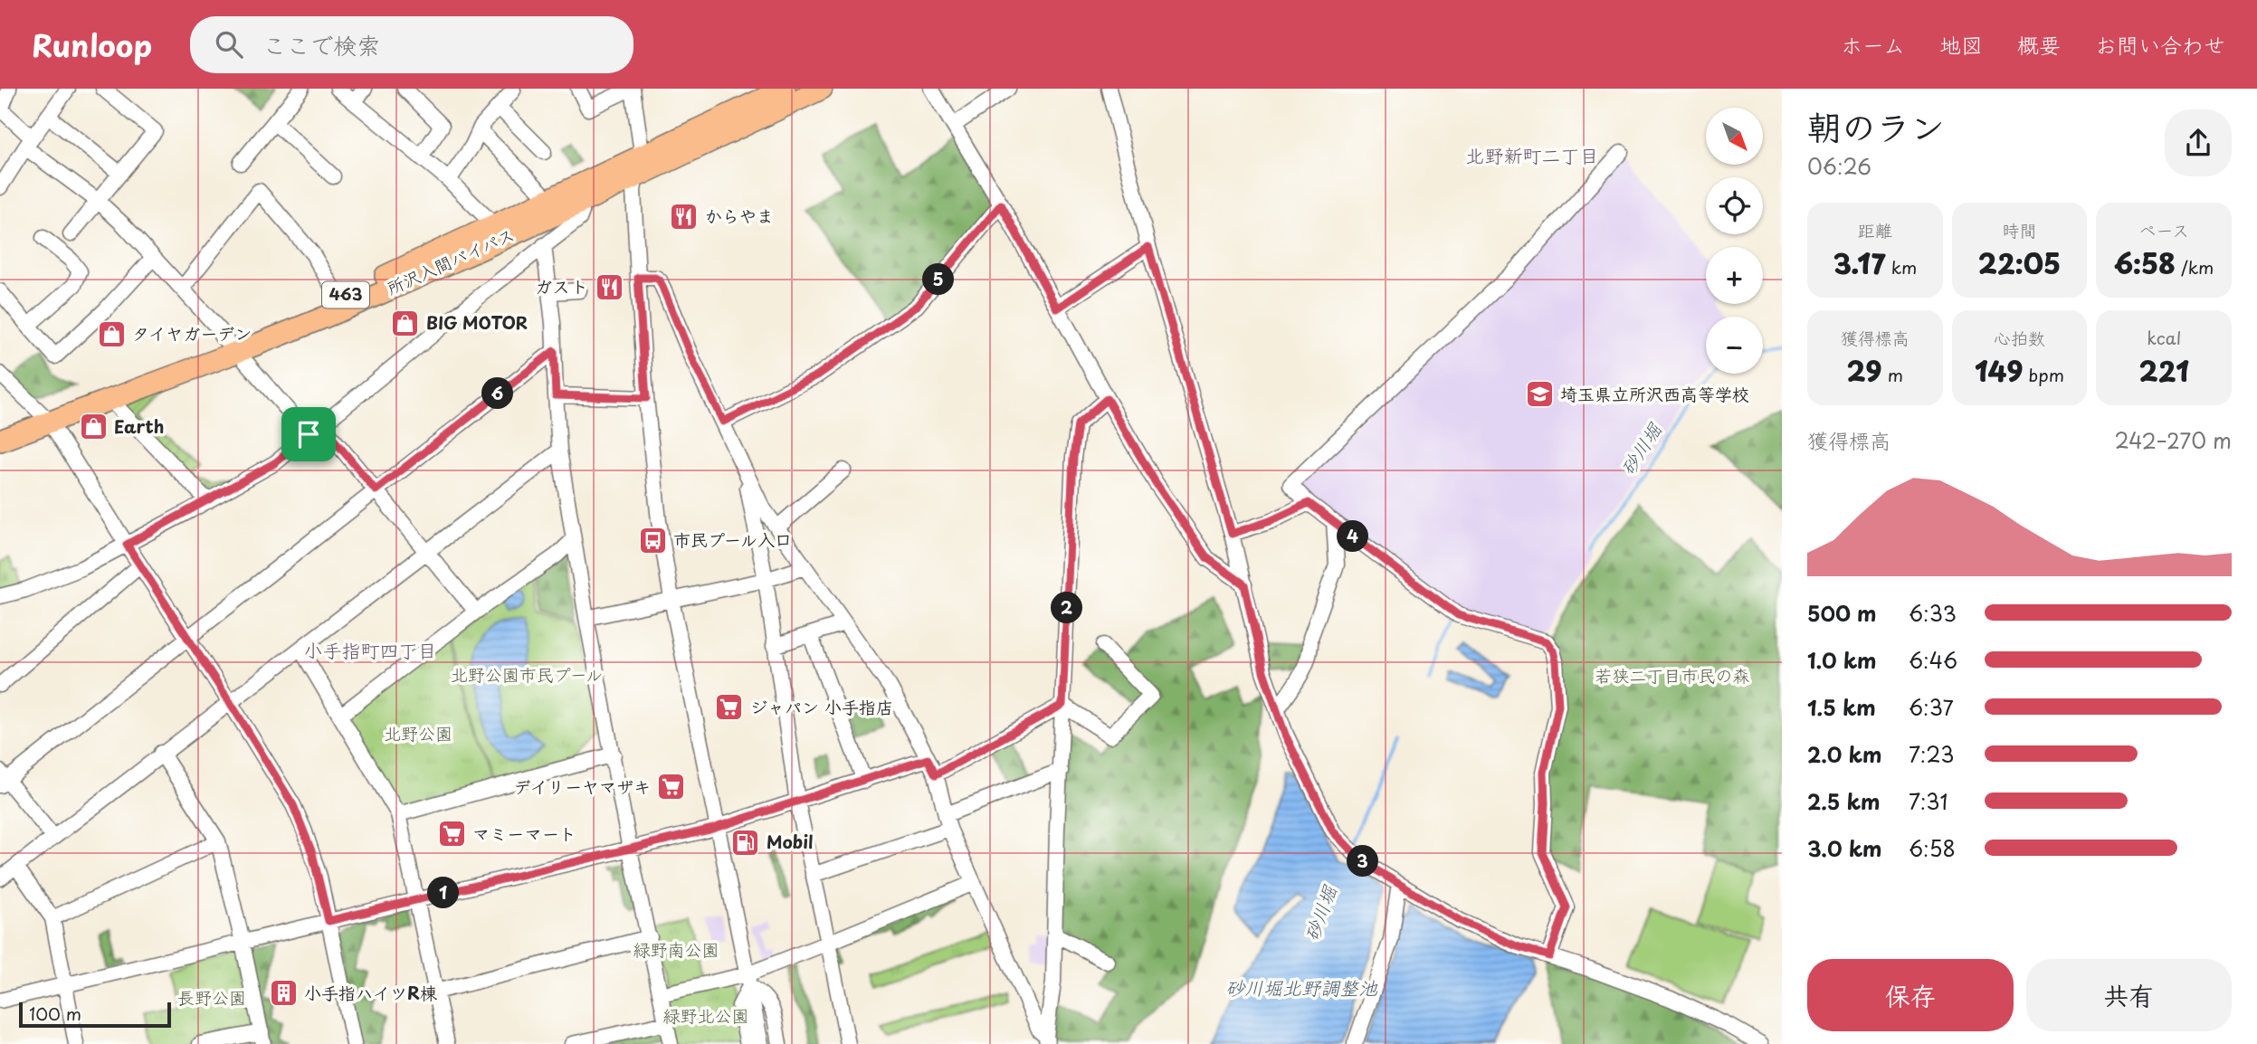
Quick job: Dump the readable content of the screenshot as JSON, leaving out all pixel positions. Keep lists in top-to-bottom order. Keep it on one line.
{"streets":{"highway":["所沢入間バイパス","463"]},"districts":["北野新町二丁目","小手指町四丁目"],"water":["砂川堀","砂川堀北野調整池"],"parks":["北野公園市民プール","若狭二丁目市民の森","北野公園","緑野南公園","長野公園","緑野北公園"],"places":{"restaurant":["からやま","ガスト"],"shop":["BIG MOTOR","タイヤガーデン","Earth"],"school or university":["埼玉県立所沢西高等学校"],"bus stop":["市民プール入口"],"supermarket":["ジャパン 小手指店","デイリーヤマザキ","マミーマート"],"fuel station":["Mobil"],"building":["小手指ハイツR棟"]},"scale_bar":"100 m","north":"bottom right","page":{"header":"Runloop","search":"ここで検索","nav":["ホーム","地図","概要","お問い合わせ"],"heading":["朝のラン","06:26"],"map_buttons":["+","−"],"stats":[["距離","3.17 km"],["時間","22:05"],["ペース","6:58 /km"],["獲得標高","29 m"],["心拍数","149 bpm"],["kcal","221"]],"pins":["5","6","4","2","3","1"],"chart":["獲得標高","242–270 m"],"list":[{"name":"500 m","note":"6:33"},{"name":"1.0 km","note":"6:46"},{"name":"1.5 km","note":"6:37"},{"name":"2.0 km","note":"7:23"},{"name":"2.5 km","note":"7:31"},{"name":"3.0 km","note":"6:58"}],"buttons":["保存","共有"],"scale":"100 m"}}
